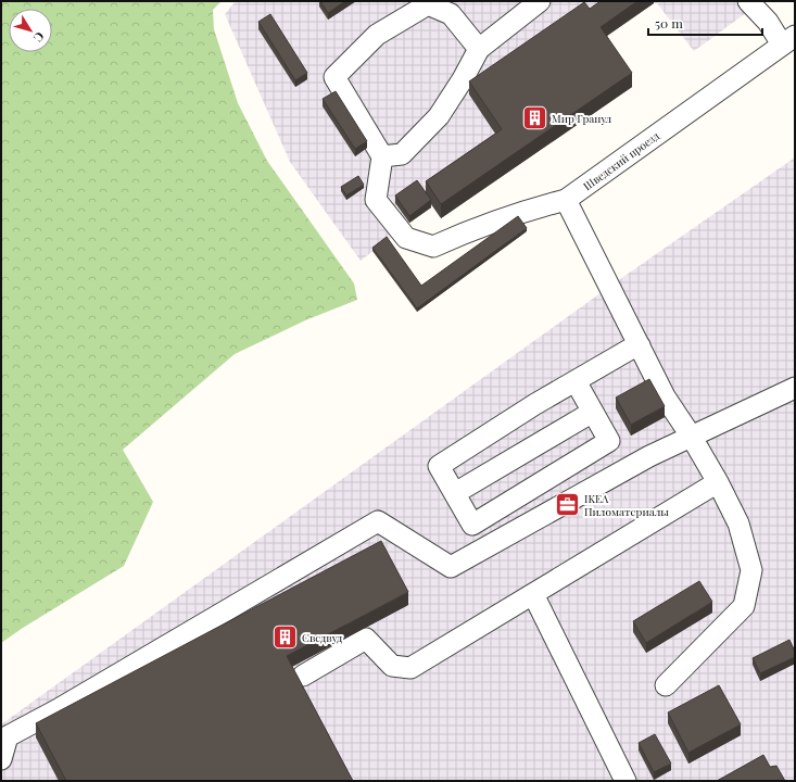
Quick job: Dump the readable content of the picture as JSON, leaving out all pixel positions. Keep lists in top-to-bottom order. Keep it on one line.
{"streets":{"street":["Шведский проезд"]},"places":{"building":["Мир Гранул","Сведвуд"],"office":["IKEA Пиломатериалы"]},"scale_bar":"50 m","north":"bottom right"}
